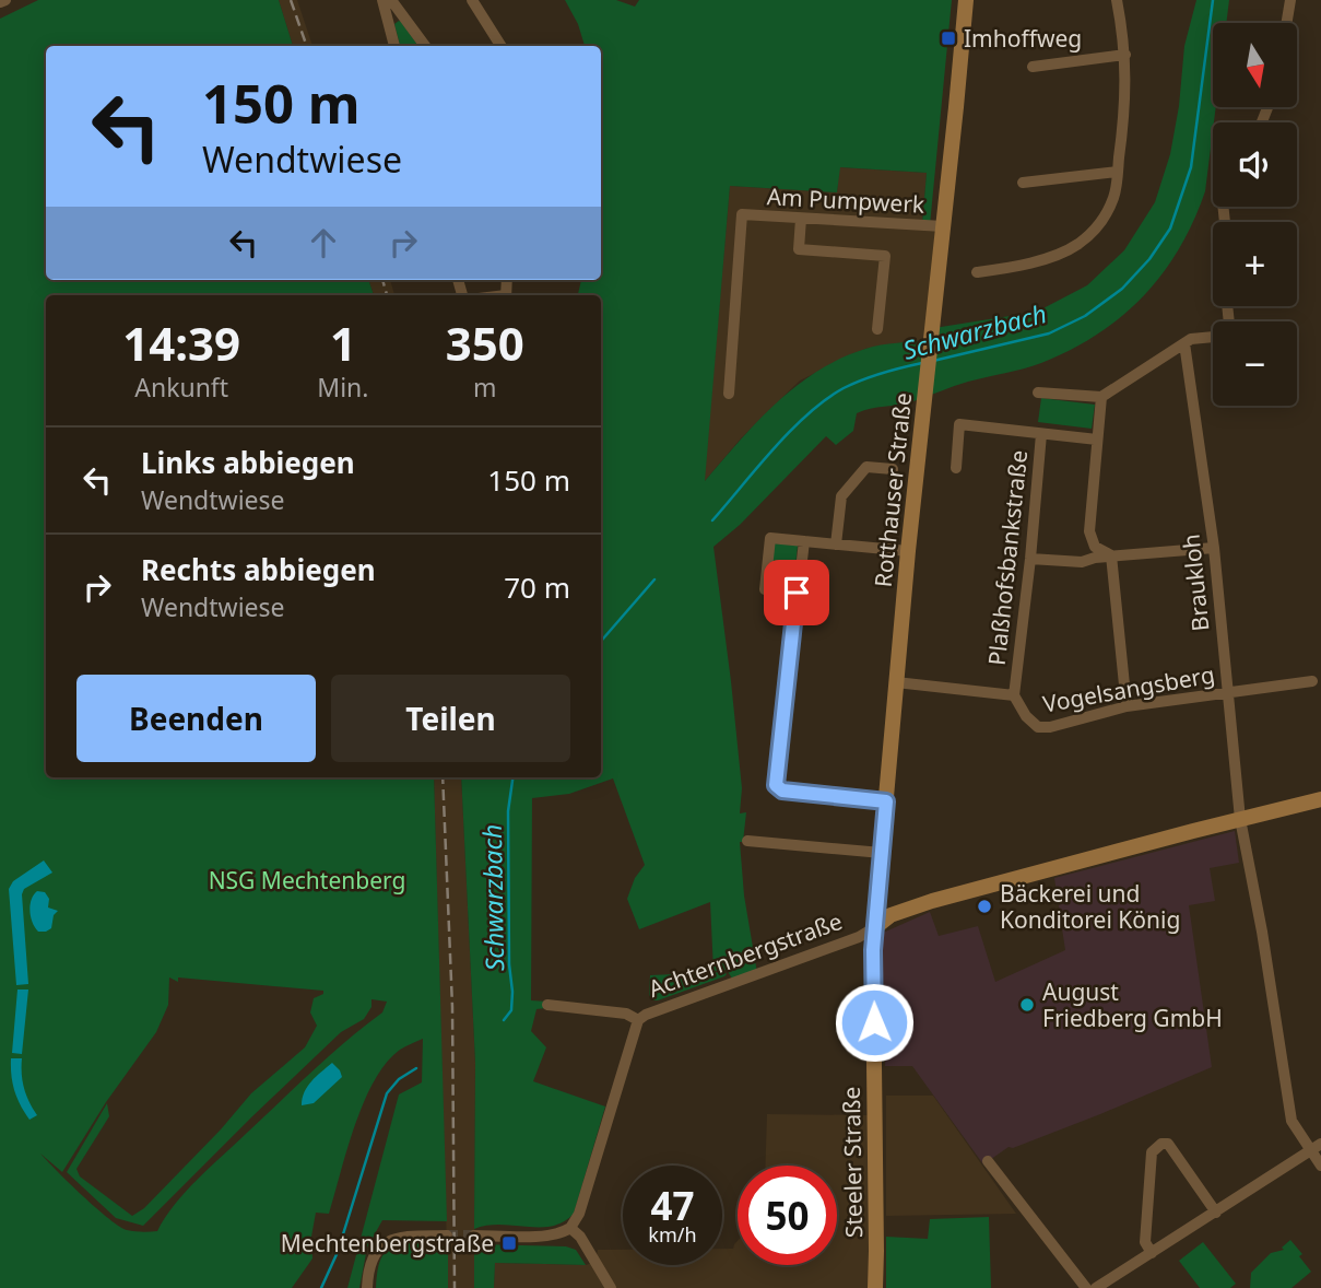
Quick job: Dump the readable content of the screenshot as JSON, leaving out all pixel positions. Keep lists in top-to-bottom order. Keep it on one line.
{"streets":{"main road":["Rotthauser Straße","Achternbergstraße","Steeler Straße"],"street":["Am Pumpwerk","Plaßhofsbankstraße","Braukloh","Vogelsangsberg"]},"crossings":[["Am Pumpwerk","Rotthauser Straße"],["Rotthauser Straße","Plaßhofsbankstraße"],["Rotthauser Straße","Steeler Straße"],["Plaßhofsbankstraße","Vogelsangsberg"],["Braukloh","Vogelsangsberg"],["Braukloh","Achternbergstraße"],["Achternbergstraße","Steeler Straße"]],"water":["Schwarzbach"],"parks":["NSG Mechtenberg"],"places":{"transit":["Imhoffweg","Mechtenbergstraße"],"other":["Bäckerei und Konditorei König","August Friedberg GmbH"]},"north":"bottom","page":{"map_buttons":["+","−"],"turn":["150 m","Wendtwiese"],"eta":["14:39","Ankunft","1","Min.","350","m"],"list":[{"name":"Links abbiegen","note":"Wendtwiese","value":"150 m"},{"name":"Rechts abbiegen","note":"Wendtwiese","value":"70 m"}],"buttons":["Beenden","Teilen"],"speed":"47 km/h","limit":"50"}}
